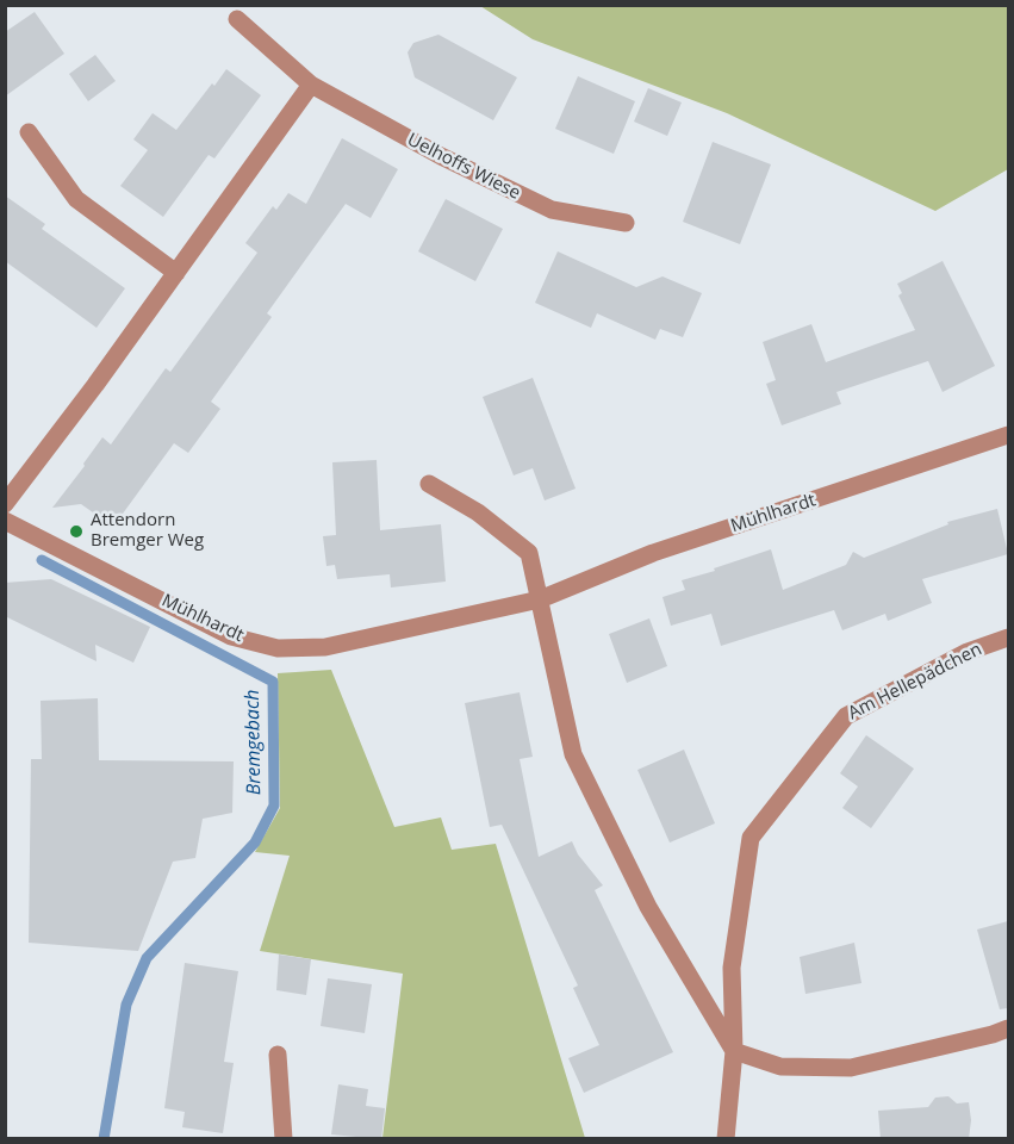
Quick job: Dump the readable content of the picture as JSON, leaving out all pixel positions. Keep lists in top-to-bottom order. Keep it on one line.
{"streets":{"street":["Uelhoffs Wiese","Mühlhardt","Am Hellepädchen"]},"water":["Bremgebach"],"places":["Attendorn Bremger Weg"]}
